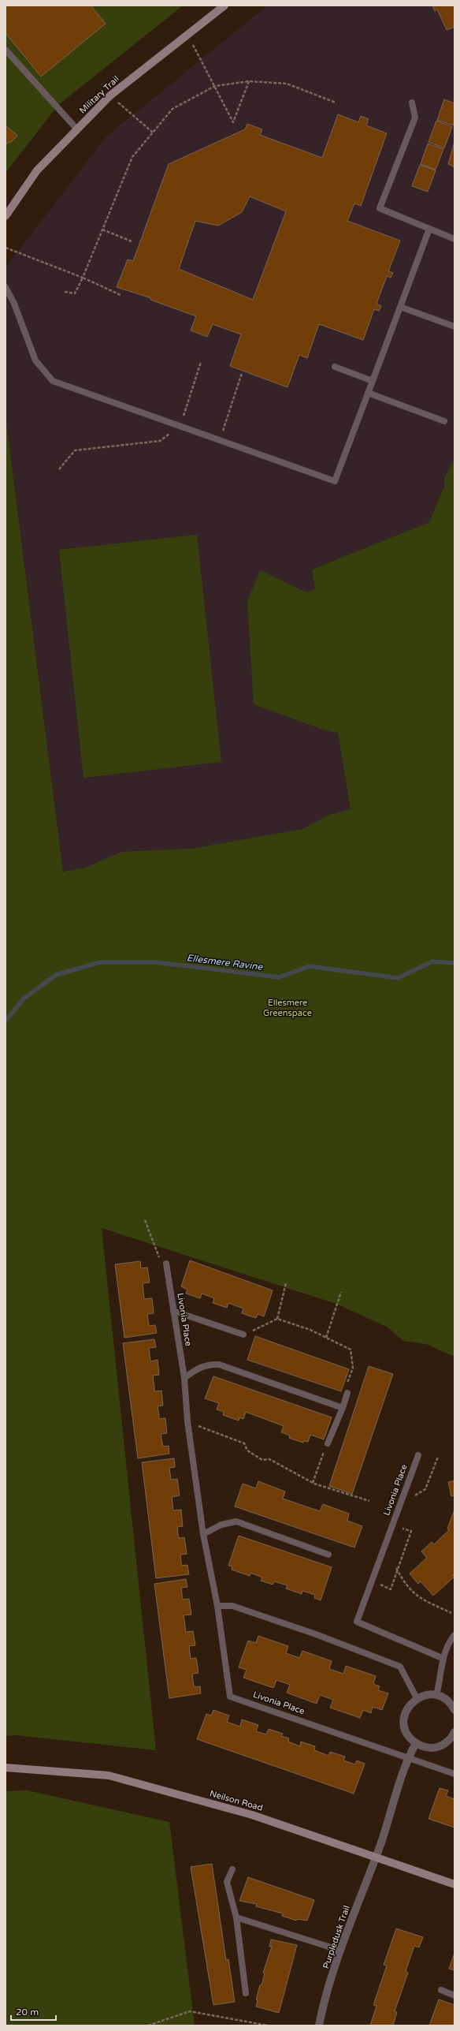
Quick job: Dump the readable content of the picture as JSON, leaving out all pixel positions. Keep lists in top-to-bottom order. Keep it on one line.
{"streets":{"main road":["Military Trail","Neilson Road"],"street":["Purpledusk Trail"],"lane":["Livonia Place"]},"crossings":[["Neilson Road","Purpledusk Trail"]],"water":["Ellesmere Ravine"],"parks":["Ellesmere Greenspace"],"scale_bar":"20 m"}
